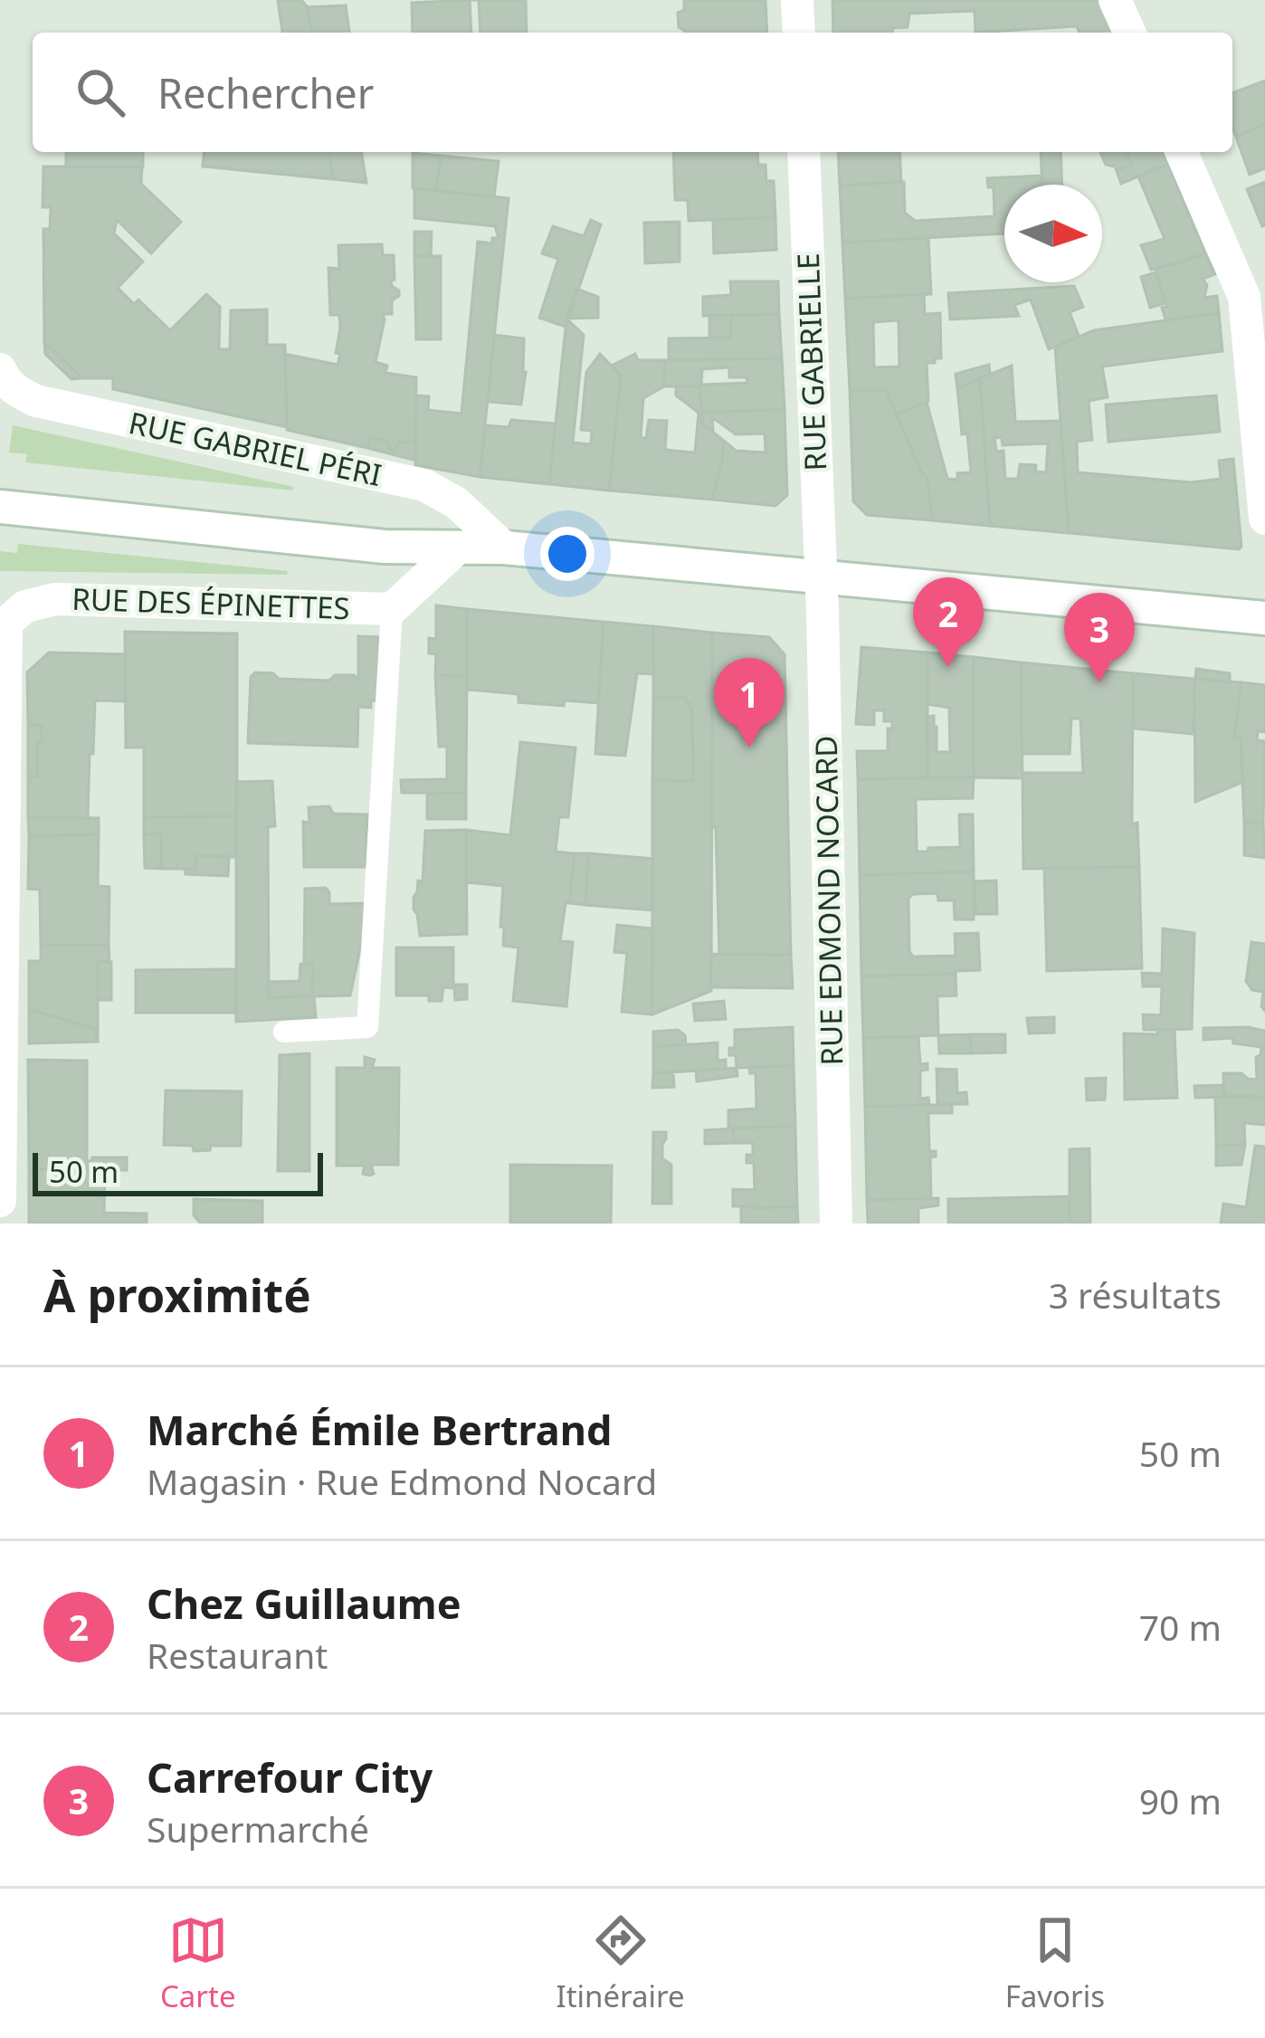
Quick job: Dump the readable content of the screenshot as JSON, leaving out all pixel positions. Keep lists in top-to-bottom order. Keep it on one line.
{"streets":{"street":["RUE GABRIELLE","RUE GABRIEL PÉRI","RUE DES ÉPINETTES","RUE EDMOND NOCARD"]},"crossings":[["RUE GABRIELLE","RUE EDMOND NOCARD"]],"scale_bar":"50 m","north":"right","page":{"search":"Rechercher","pins":["2","3","1"],"scale":"50 m","heading":["À proximité","3 résultats"],"list":[{"mark":"1","name":"Marché Émile Bertrand","note":"Magasin · Rue Edmond Nocard","value":"50 m"},{"mark":"2","name":"Chez Guillaume","note":"Restaurant","value":"70 m"},{"mark":"3","name":"Carrefour City","note":"Supermarché","value":"90 m"}],"nav":["Carte","Itinéraire","Favoris"]}}
